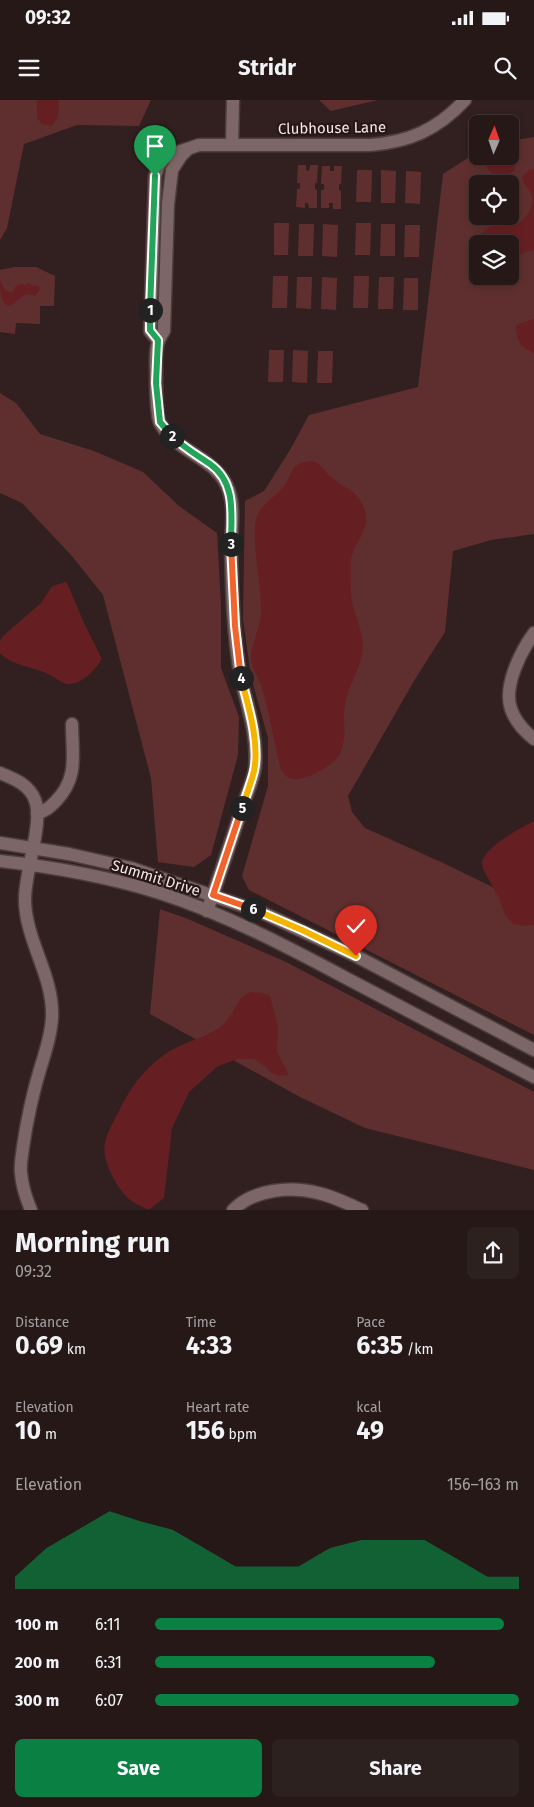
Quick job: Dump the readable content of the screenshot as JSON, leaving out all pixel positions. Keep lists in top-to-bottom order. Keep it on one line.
{"streets":{"street":["Clubhouse Lane","Summit Drive"]},"crossings":[["Clubhouse Lane","Summit Drive"]],"north":"top","page":{"status":"09:32","header":"Stridr","pins":["1","2","3","4","5","6"],"heading":["Morning run","09:32"],"stats":[["Distance","0.69 km"],["Time","4:33"],["Pace","6:35 /km"],["Elevation","10 m"],["Heart rate","156 bpm"],["kcal","49"]],"chart":["Elevation","156–163 m"],"list":[{"name":"100 m","note":"6:11"},{"name":"200 m","note":"6:31"},{"name":"300 m","note":"6:07"}],"buttons":["Save","Share"]}}
